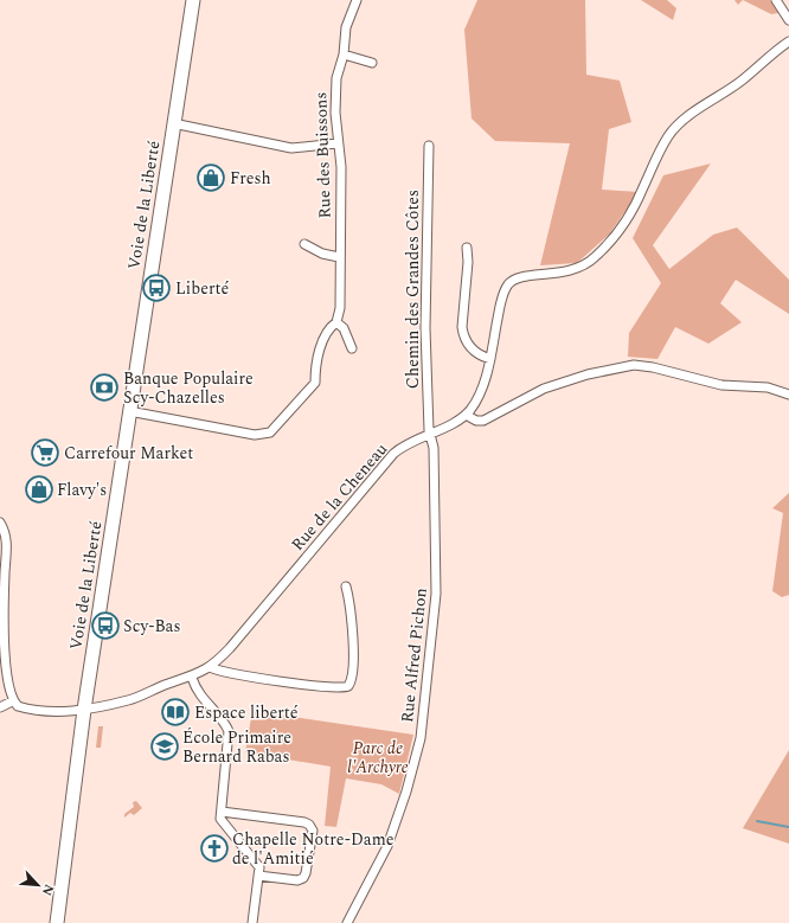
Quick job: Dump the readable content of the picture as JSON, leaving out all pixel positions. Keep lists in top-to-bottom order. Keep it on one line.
{"streets":{"main road":["Voie de la Liberté"],"street":["Rue des Buissons","Chemin des Grandes Côtes","Rue de la Cheneau","Rue Alfred Pichon"]},"crossings":[["Voie de la Liberté","Rue de la Cheneau"],["Chemin des Grandes Côtes","Rue de la Cheneau"],["Chemin des Grandes Côtes","Rue Alfred Pichon"],["Rue de la Cheneau","Rue Alfred Pichon"]],"parks":["Parc de l'Archyre"],"places":{"shop":["Fresh","Flavy's"],"bus stop":["Liberté","Scy-Bas"],"bank":["Banque Populaire Scy-Chazelles"],"supermarket":["Carrefour Market"],"library":["Espace liberté"],"school or university":["École Primaire Bernard Rabas"],"church":["Chapelle Notre-Dame de l'Amitié"]},"north":"bottom right"}
